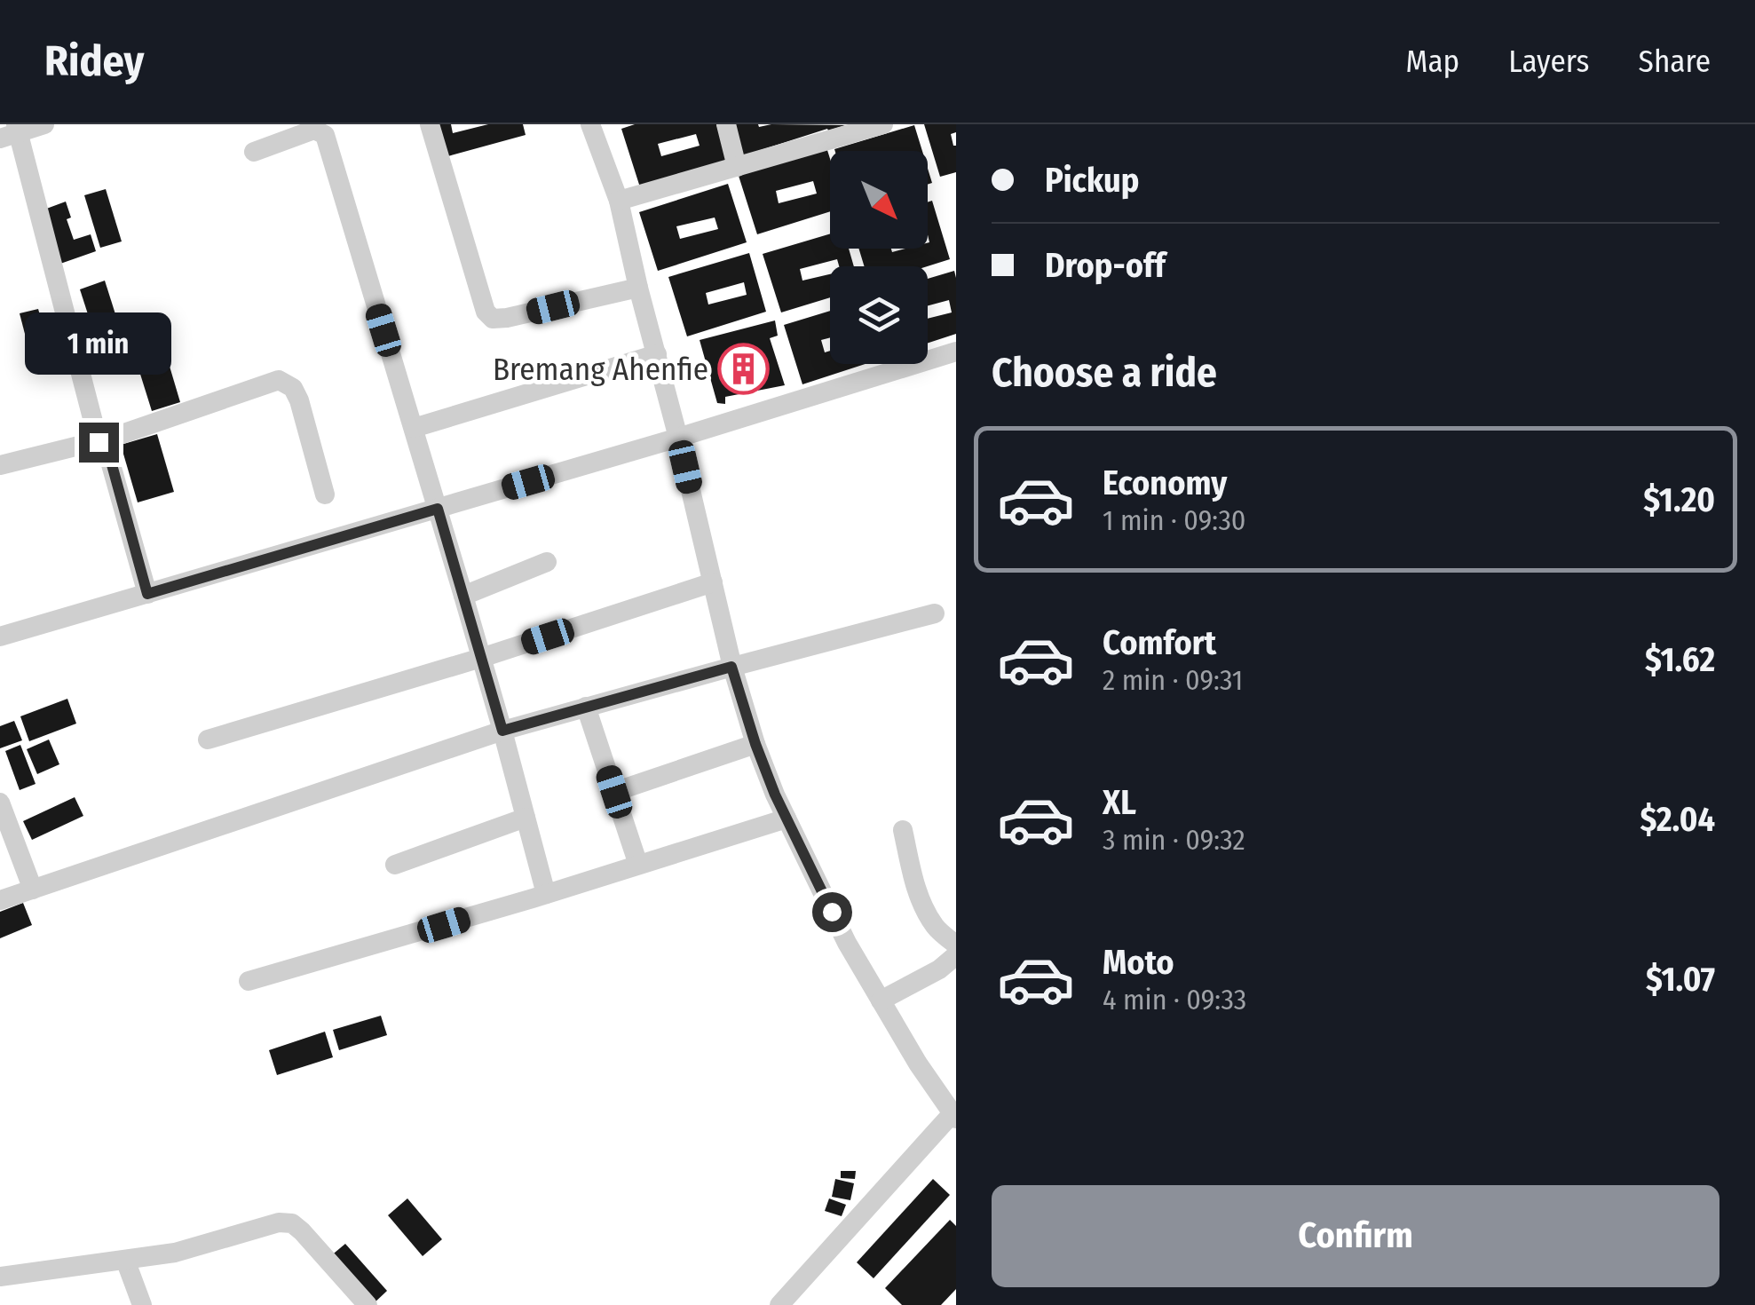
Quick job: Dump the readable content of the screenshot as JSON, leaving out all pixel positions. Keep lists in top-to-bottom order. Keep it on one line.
{"places":{"building":["Bremang Ahenfie"]},"north":"bottom right","page":{"header":"Ridey","nav":["Map","Layers","Share"],"banner":["Pickup","Drop-off"],"bubble":"1 min","heading":"Choose a ride","list":[{"name":"Economy","note":"1 min · 09:30","value":"$1.20"},{"name":"Comfort","note":"2 min · 09:31","value":"$1.62"},{"name":"XL","note":"3 min · 09:32","value":"$2.04"},{"name":"Moto","note":"4 min · 09:33","value":"$1.07"}],"buttons":"Confirm"}}
